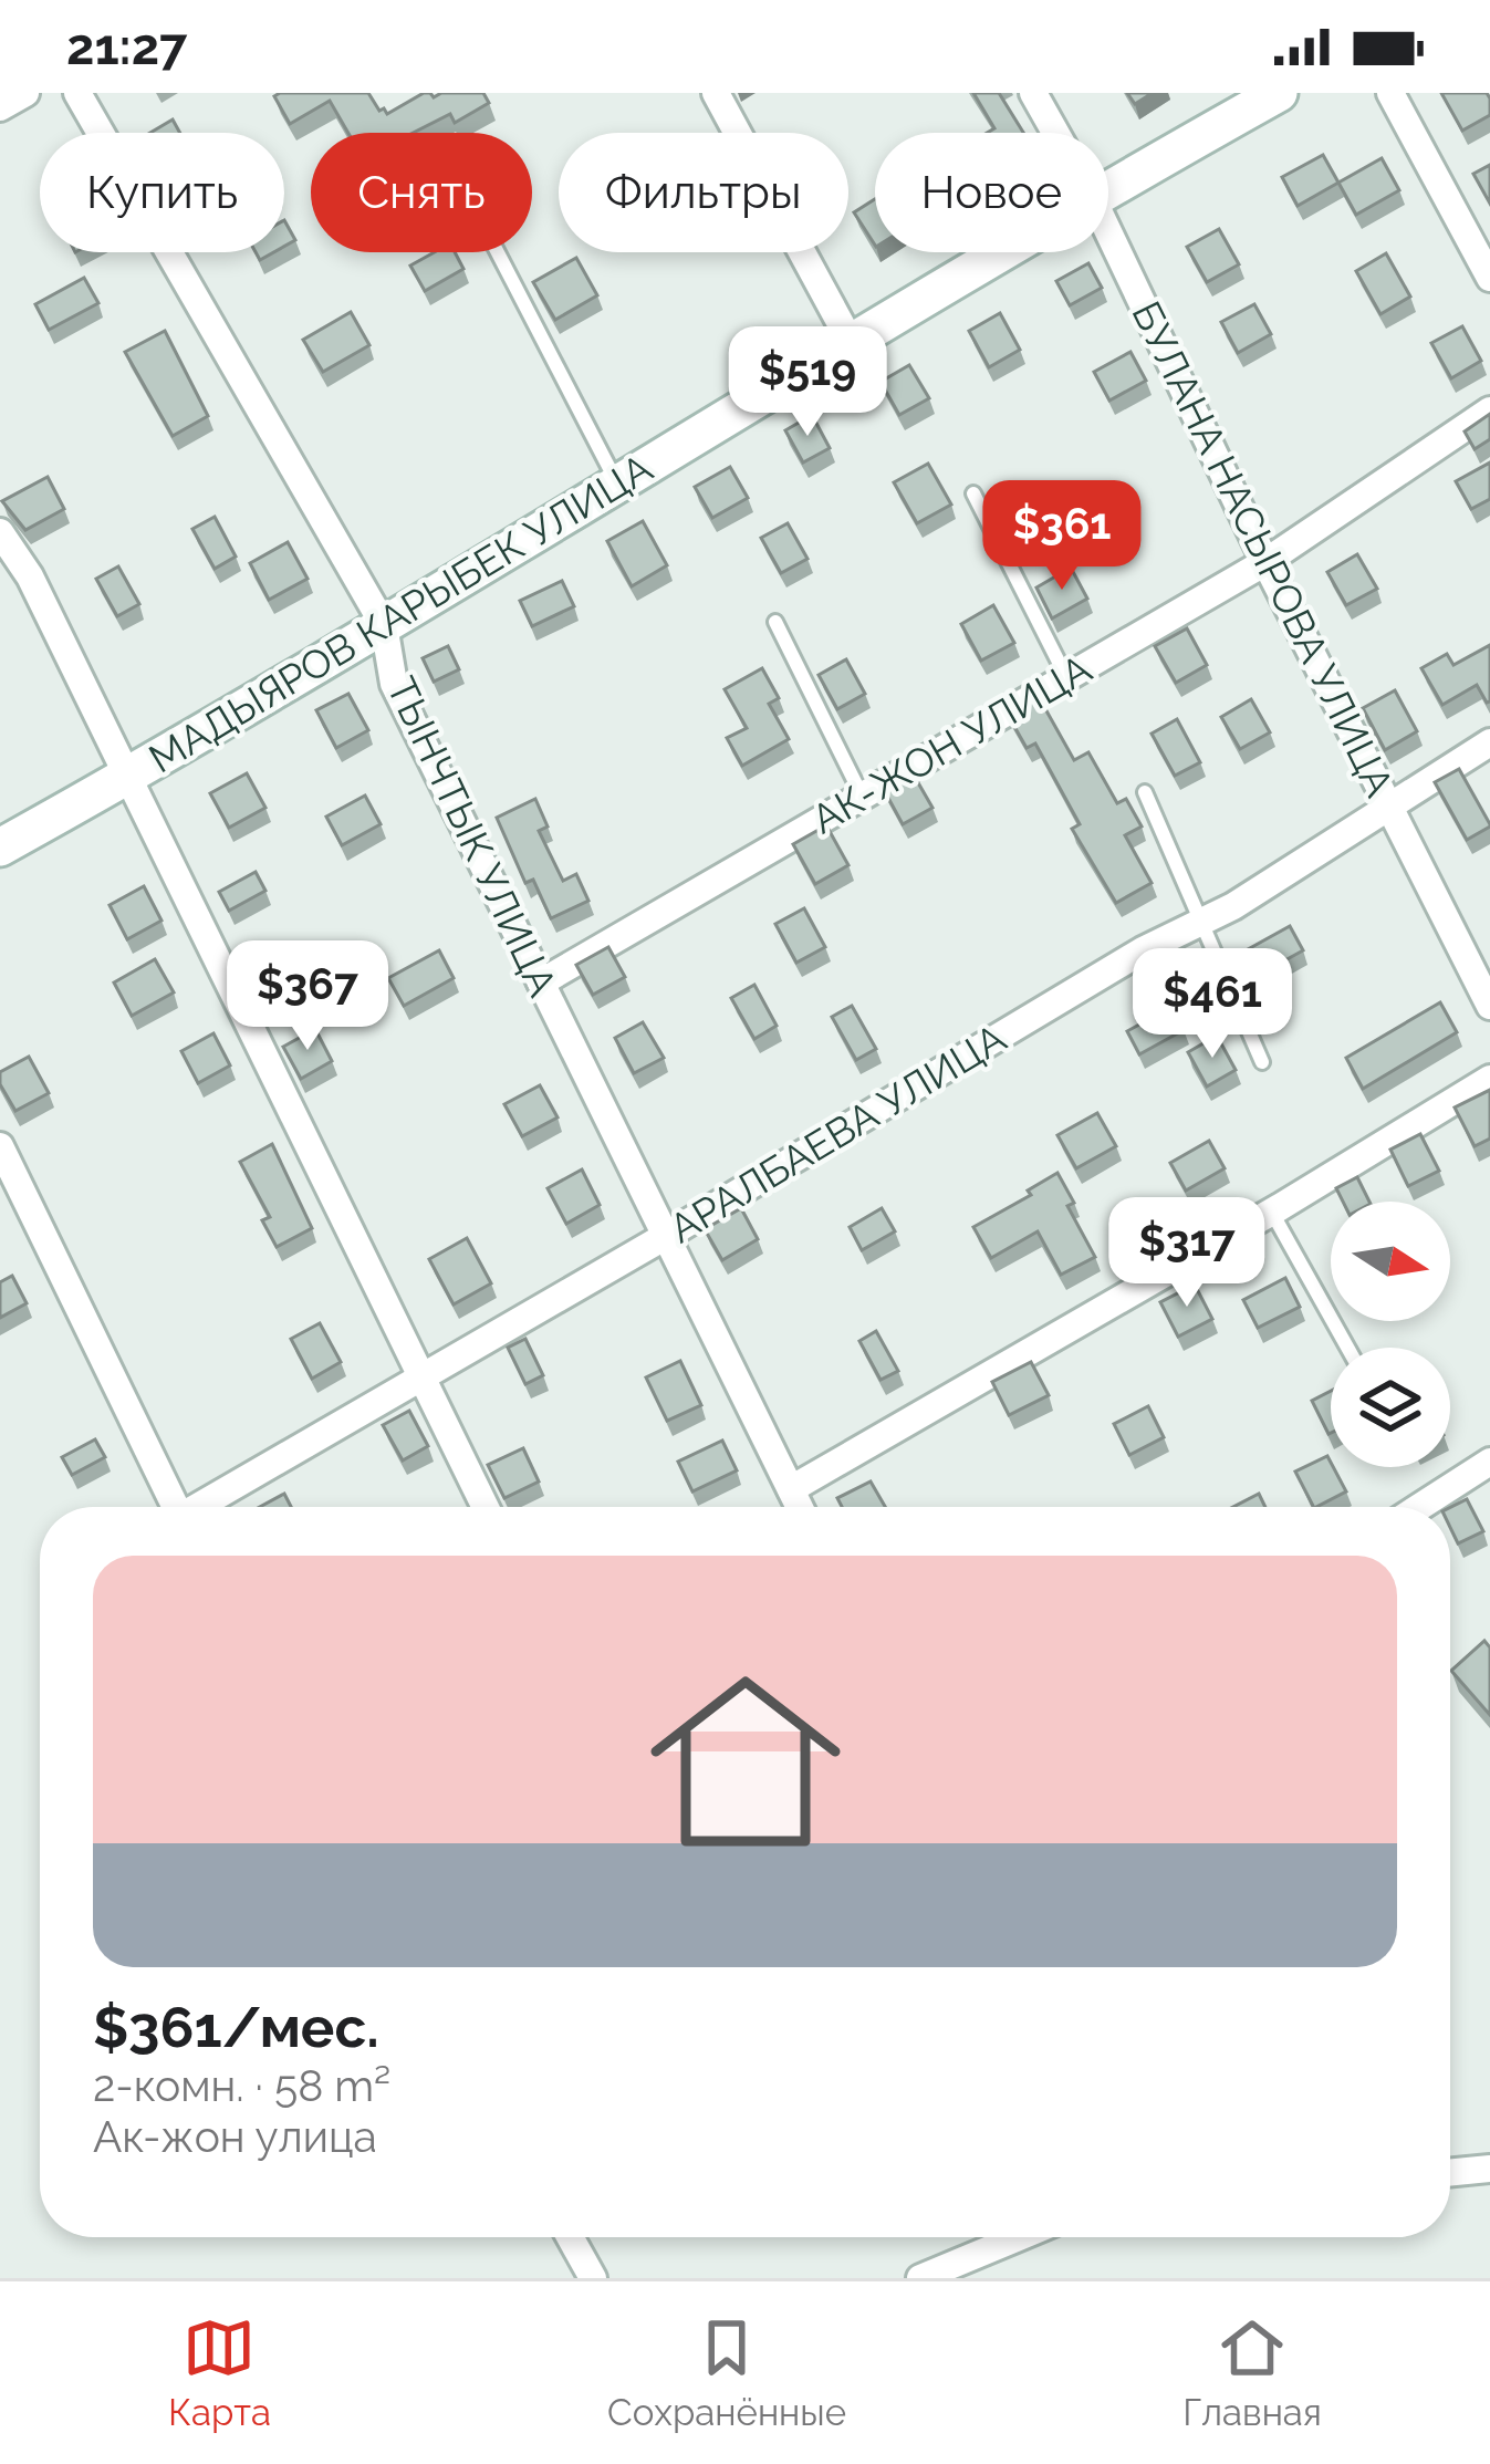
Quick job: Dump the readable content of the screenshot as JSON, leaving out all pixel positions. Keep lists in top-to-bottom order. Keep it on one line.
{"streets":{"street":["БУЛАНА НАСЫРОВА УЛИЦА","МАДЫЯРОВ КАРЫБЕК УЛИЦА","АК-ЖОН УЛИЦА","ТЫНЧТЫК УЛИЦА","АРАЛБАЕВА УЛИЦА"]},"crossings":[["БУЛАНА НАСЫРОВА УЛИЦА","АК-ЖОН УЛИЦА"],["БУЛАНА НАСЫРОВА УЛИЦА","АРАЛБАЕВА УЛИЦА"],["МАДЫЯРОВ КАРЫБЕК УЛИЦА","ТЫНЧТЫК УЛИЦА"],["АК-ЖОН УЛИЦА","ТЫНЧТЫК УЛИЦА"],["ТЫНЧТЫК УЛИЦА","АРАЛБАЕВА УЛИЦА"]],"north":"right","page":{"status":"21:27","chip":["Купить","Снять","Фильтры","Новое"],"price":["$519","$361","$367","$461","$317"],"list":[{"name":"$361/мес.","note":"2-комн. · 58 m² · Ак-жон улица"}],"tabs":["Карта","Сохранённые","Главная"]}}
